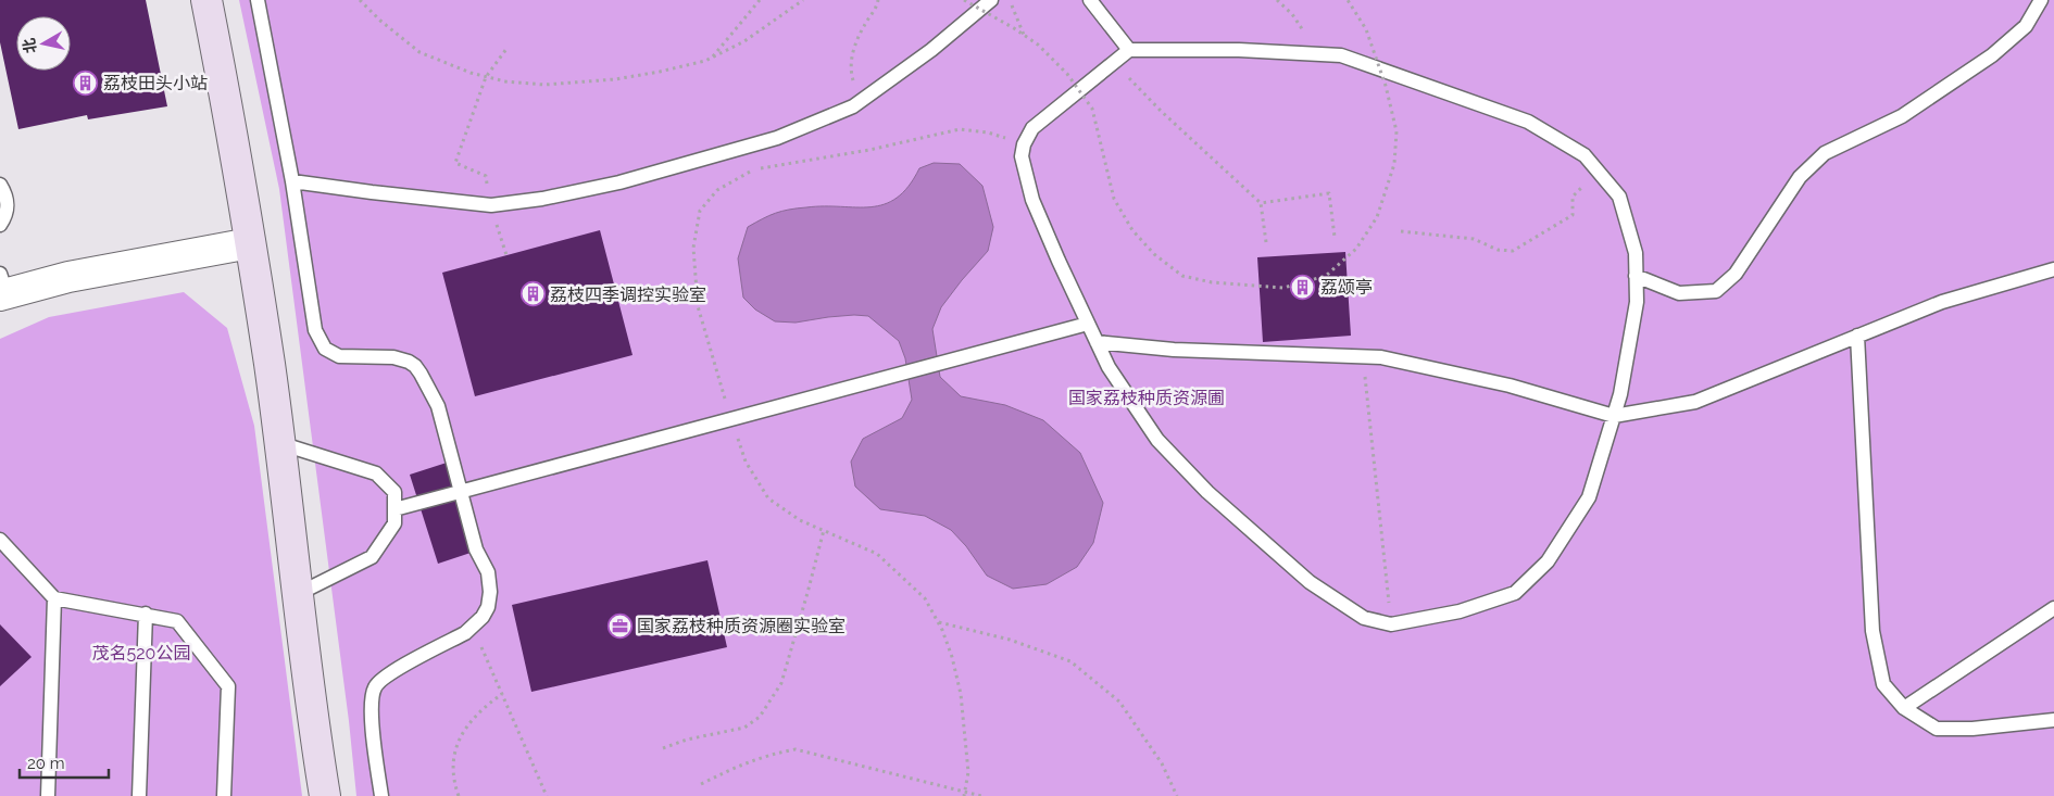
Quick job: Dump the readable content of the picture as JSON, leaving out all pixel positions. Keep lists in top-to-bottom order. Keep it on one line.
{"parks":["国家荔枝种质资源圃","茂名520公园"],"places":{"building":["荔枝田头小站","荔颂亭","荔枝四季调控实验室"],"office":["国家荔枝种质资源圈实验室"]},"scale_bar":"20 m","north":"left"}
